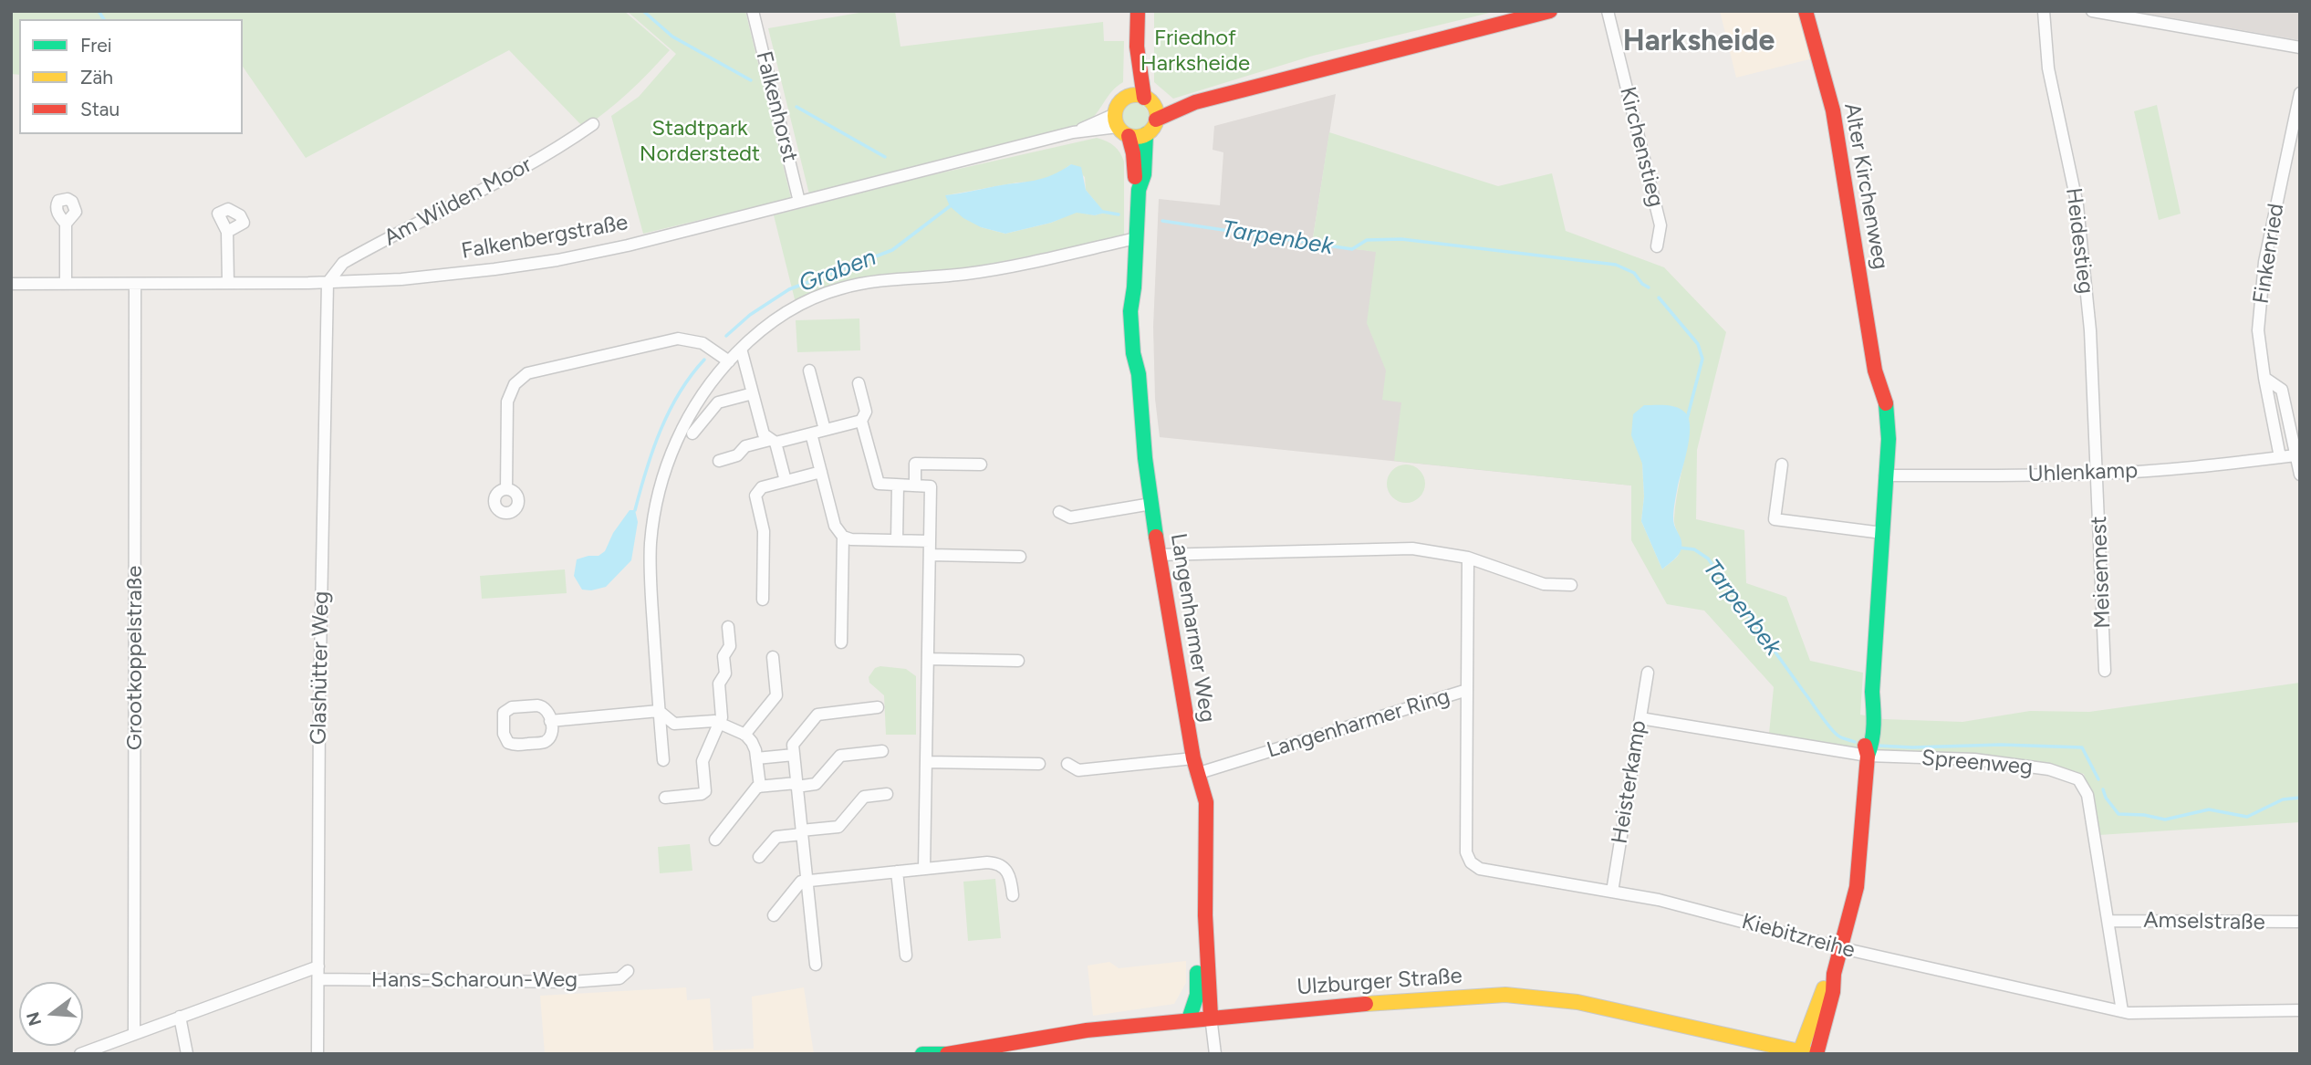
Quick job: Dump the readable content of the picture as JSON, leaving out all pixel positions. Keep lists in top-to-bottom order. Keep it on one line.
{"streets":{"main road":["Alter Kirchenweg","Langenharmer Weg","Ulzburger Straße"],"street":["Falkenhorst","Kirchenstieg","Am Wilden Moor","Falkenbergstraße","Heidestieg","Finkenried","Uhlenkamp","Meisennest","Grootkoppelstraße","Glashütter Weg","Langenharmer Ring","Spreenweg","Heisterkamp","Amselstraße","Kiebitzreihe","Hans-Scharoun-Weg"]},"crossings":[["Falkenhorst","Falkenbergstraße"],["Alter Kirchenweg","Uhlenkamp"],["Alter Kirchenweg","Spreenweg"],["Alter Kirchenweg","Kiebitzreihe"],["Alter Kirchenweg","Ulzburger Straße"],["Am Wilden Moor","Falkenbergstraße"],["Am Wilden Moor","Glashütter Weg"],["Falkenbergstraße","Langenharmer Weg"],["Falkenbergstraße","Grootkoppelstraße"],["Falkenbergstraße","Glashütter Weg"],["Heidestieg","Uhlenkamp"],["Heidestieg","Meisennest"],["Finkenried","Uhlenkamp"],["Uhlenkamp","Meisennest"],["Langenharmer Weg","Langenharmer Ring"],["Langenharmer Weg","Ulzburger Straße"],["Glashütter Weg","Hans-Scharoun-Weg"],["Langenharmer Ring","Kiebitzreihe"],["Spreenweg","Heisterkamp"],["Spreenweg","Amselstraße"],["Spreenweg","Kiebitzreihe"],["Heisterkamp","Kiebitzreihe"]],"districts":["Harksheide"],"water":["Tarpenbek","Graben"],"parks":["Friedhof Harksheide","Stadtpark Norderstedt"],"legend":["Frei","Zäh","Stau"],"north":"left"}
